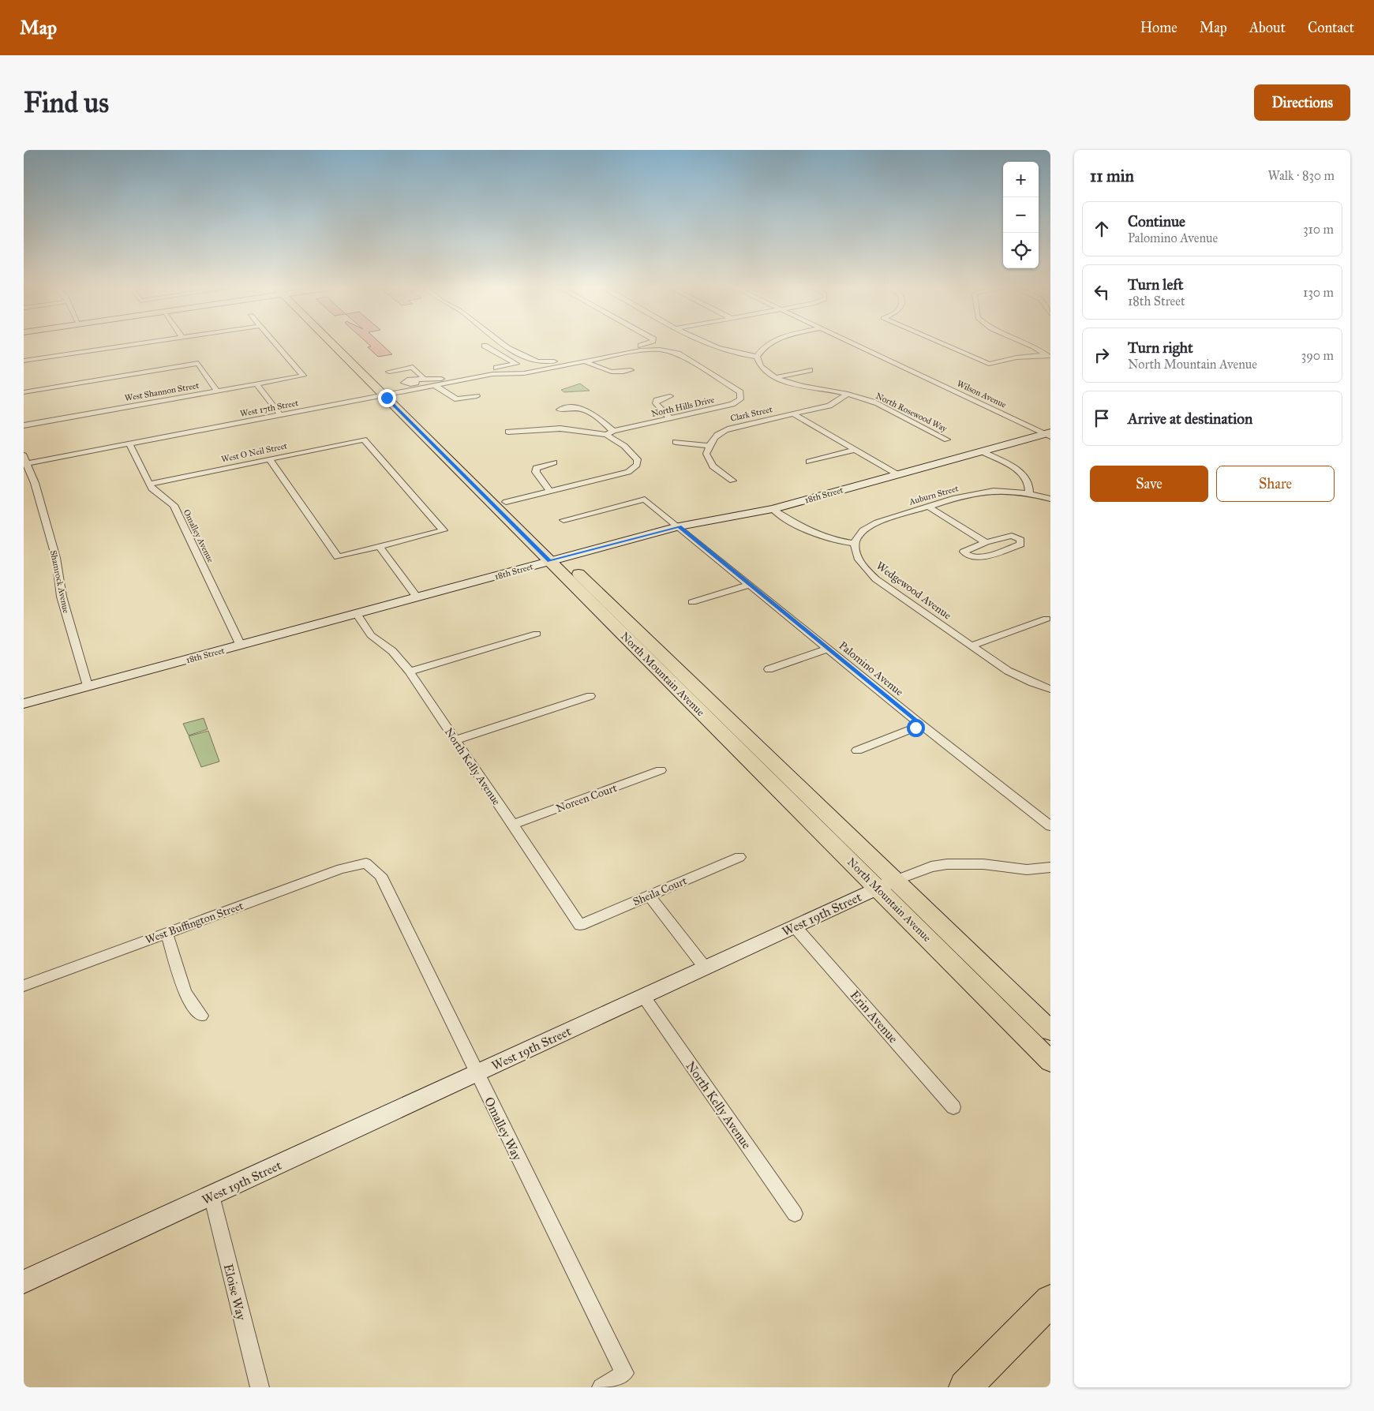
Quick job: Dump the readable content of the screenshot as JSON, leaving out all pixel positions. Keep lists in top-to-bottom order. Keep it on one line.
{"streets":{"main road":["18th Street","North Mountain Avenue","West 19th Street"],"street":["West Shannon Street","Wilson Avenue","North Hills Drive","West 17th Street","North Rosewood Way","Clark Street","West O Neil Street","Auburn Street","Omalley Avenue","Shamrock Avenue","Wedgewood Avenue","Palomino Avenue","North Kelly Avenue","Noreen Court","Sheila Court","West Buffington Street","Erin Avenue","Omalley Way","Eloise Way"]},"crossings":[["Wilson Avenue","18th Street"],["North Hills Drive","West 17th Street"],["West 17th Street","Omalley Avenue"],["West 17th Street","Shamrock Avenue"],["West 17th Street","North Mountain Avenue"],["North Rosewood Way","Clark Street"],["West O Neil Street","Omalley Avenue"],["18th Street","Omalley Avenue"],["18th Street","Shamrock Avenue"],["18th Street","Palomino Avenue"],["18th Street","North Mountain Avenue"],["18th Street","North Kelly Avenue"],["Auburn Street","Wedgewood Avenue"],["North Mountain Avenue","West 19th Street"],["North Kelly Avenue","Noreen Court"],["North Kelly Avenue","Sheila Court"],["North Kelly Avenue","West 19th Street"],["West 19th Street","Erin Avenue"],["West 19th Street","Omalley Way"],["West 19th Street","Eloise Way"],["West Buffington Street","Omalley Way"]],"page":{"header":"Map","nav":["Home","Map","About","Contact"],"buttons":["Directions",["Save","Share"]],"title":"Find us","heading":["11 min","Walk · 830 m"],"map_buttons":["+","−"],"list":[["Continue","Palomino Avenue","310 m"],["Turn left","18th Street","130 m"],["Turn right","North Mountain Avenue","390 m"],"Arrive at destination"]}}
